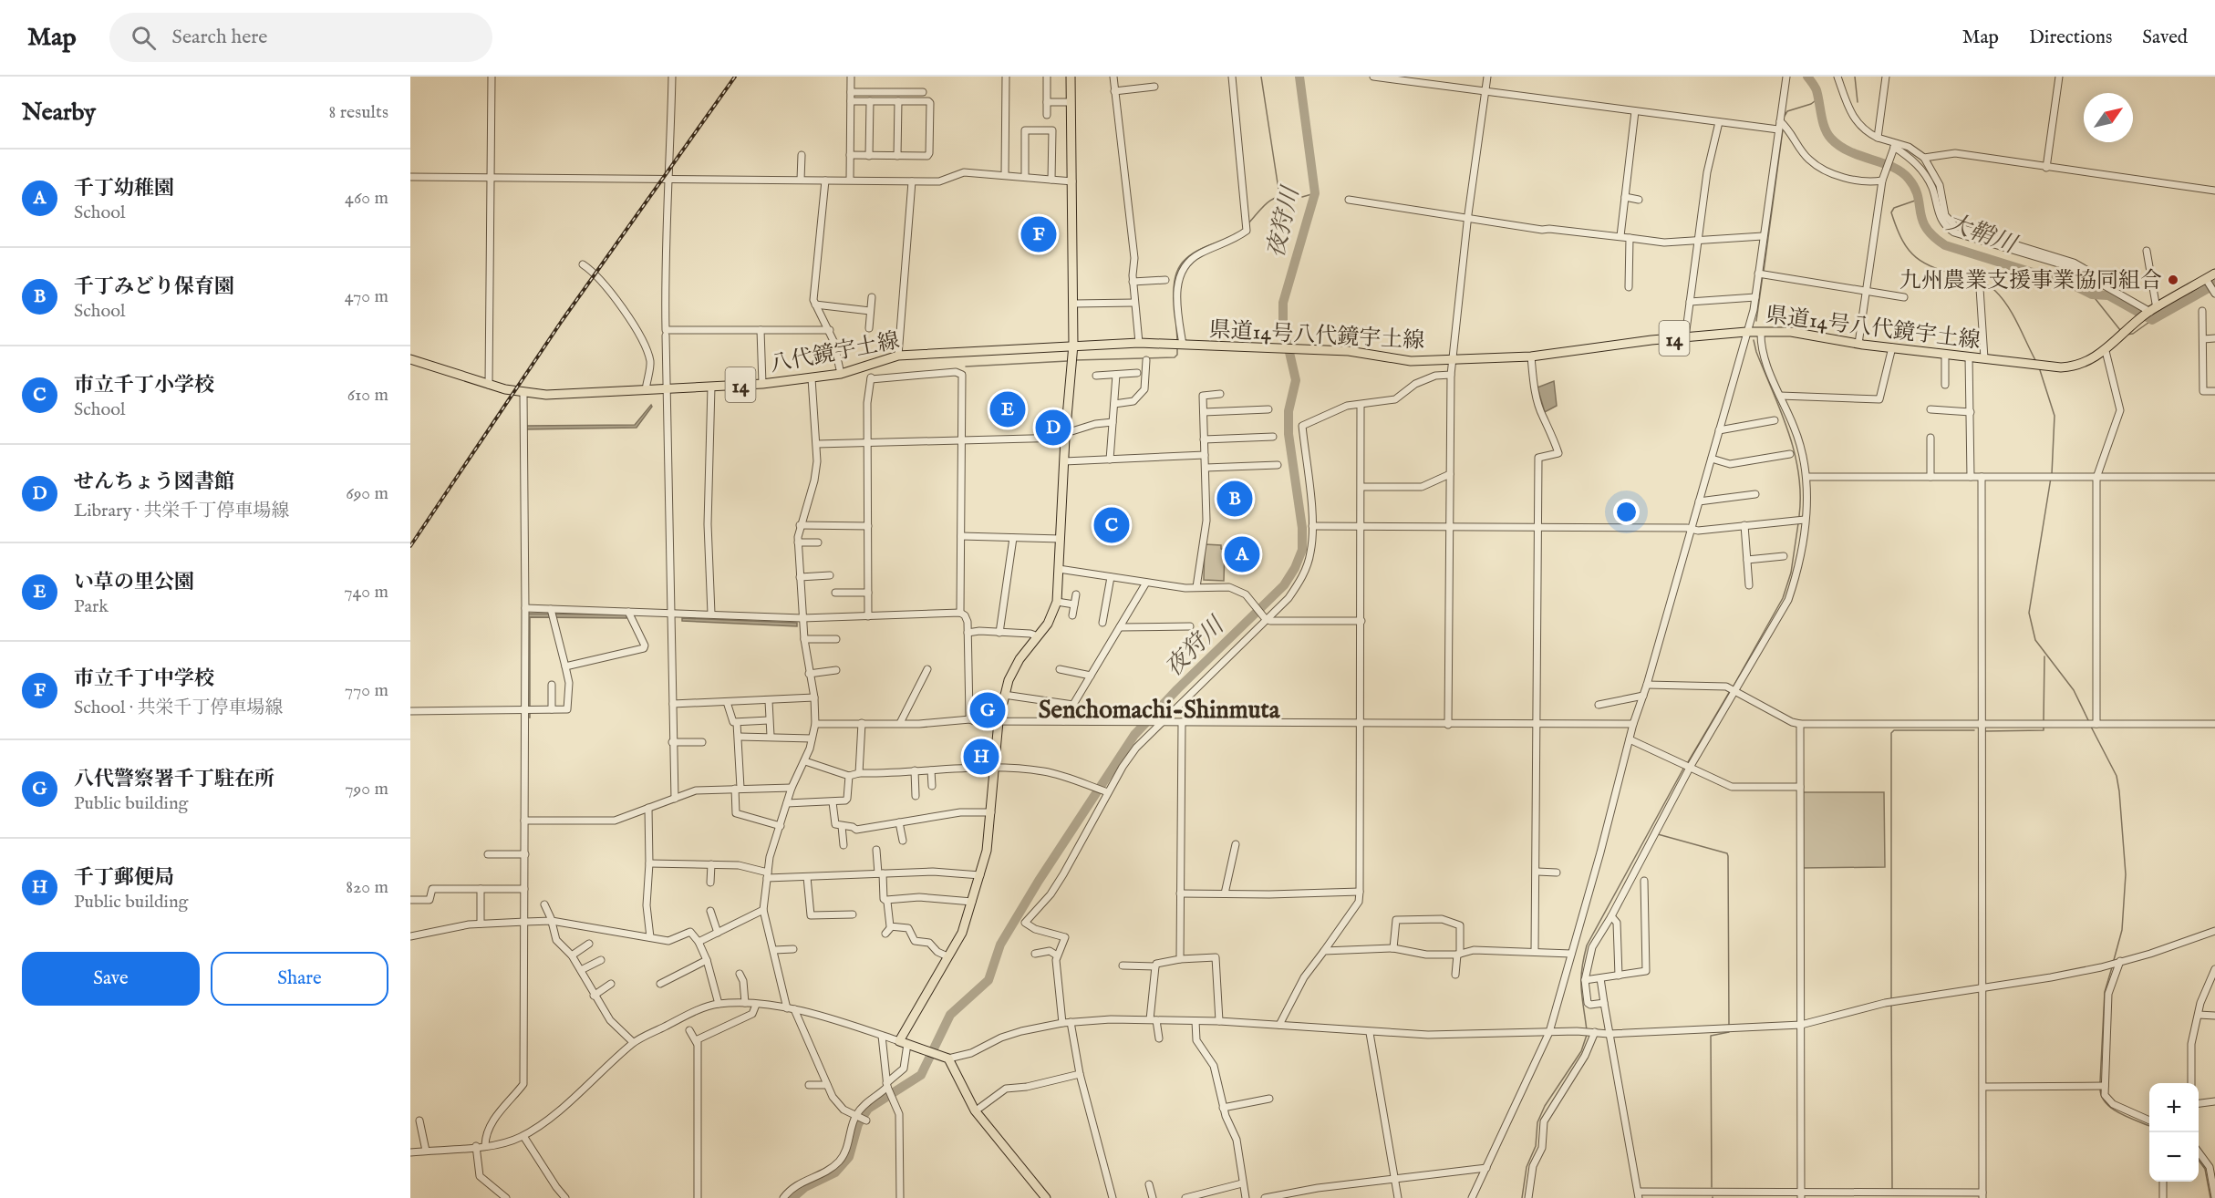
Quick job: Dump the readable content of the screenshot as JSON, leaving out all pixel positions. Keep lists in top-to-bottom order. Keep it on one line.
{"streets":{"main road":["県道14号八代鏡宇土線","14","八代鏡宇土線"]},"crossings":[["県道14号八代鏡宇土線","八代鏡宇土線"]],"districts":["Senchomachi-Shinmuta"],"water":["夜狩川","大鞘川"],"places":["九州農業支援事業協同組合"],"north":"top right","page":{"header":"Map","search":"Search here","nav":["Map","Directions","Saved"],"heading":["Nearby","8 results"],"list":[{"mark":"A","name":"千丁幼稚園","note":"School","value":"460 m"},{"mark":"B","name":"千丁みどり保育園","note":"School","value":"470 m"},{"mark":"C","name":"市立千丁小学校","note":"School","value":"610 m"},{"mark":"D","name":"せんちょう図書館","note":"Library · 共栄千丁停車場線","value":"690 m"},{"mark":"E","name":"い草の里公園","note":"Park","value":"740 m"},{"mark":"F","name":"市立千丁中学校","note":"School · 共栄千丁停車場線","value":"770 m"},{"mark":"G","name":"八代警察署千丁駐在所","note":"Public building","value":"790 m"},{"mark":"H","name":"千丁郵便局","note":"Public building","value":"820 m"}],"pins":["F","E","D","B","C","A","G","H"],"buttons":["Save","Share"],"map_buttons":["+","−"]}}
